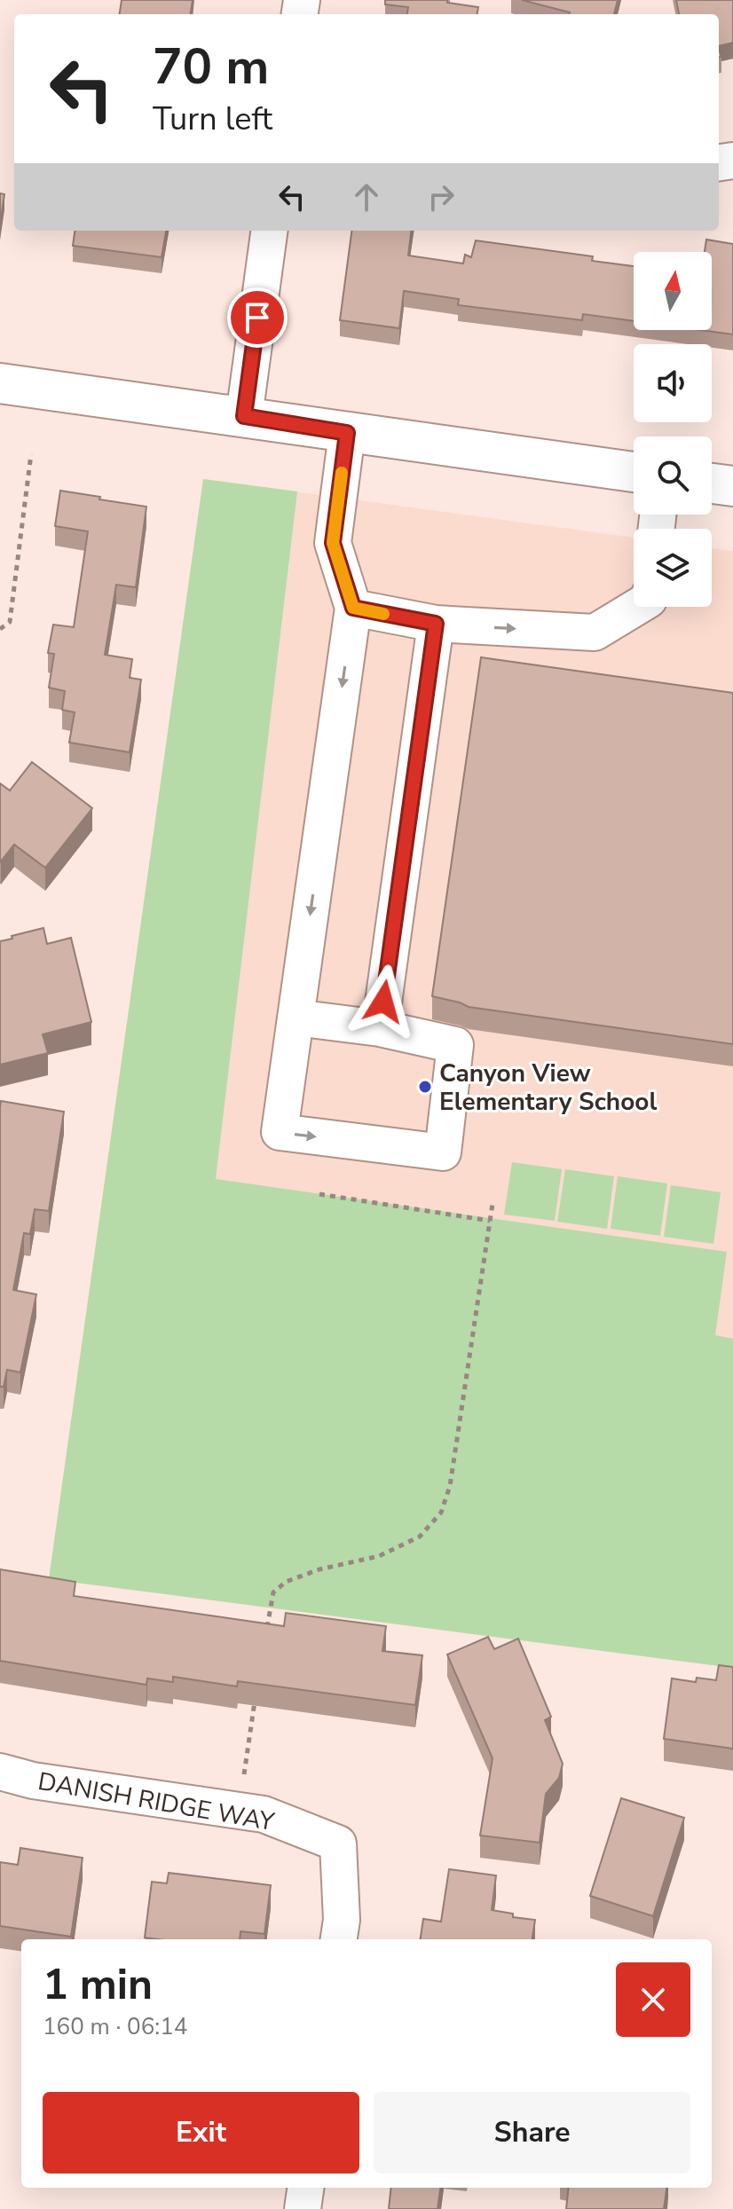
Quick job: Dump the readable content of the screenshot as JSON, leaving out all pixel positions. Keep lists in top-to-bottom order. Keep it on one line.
{"streets":{"street":["DANISH RIDGE WAY"]},"places":["Canyon View Elementary School"],"north":"top","page":{"turn":["70 m","Turn left"],"heading":["1 min","160 m · 06:14"],"buttons":["Exit","Share"]}}
